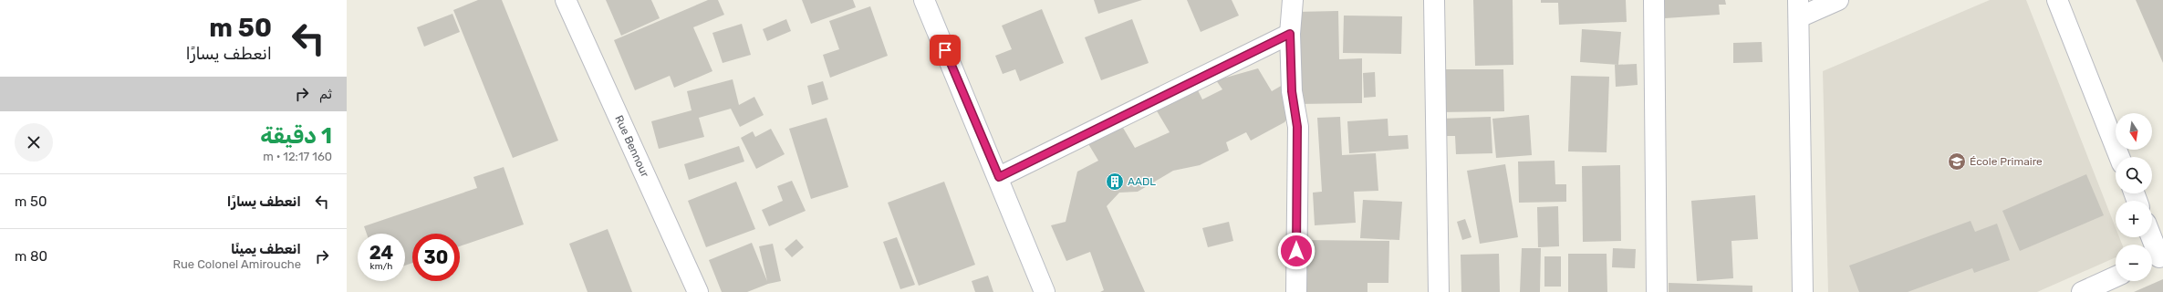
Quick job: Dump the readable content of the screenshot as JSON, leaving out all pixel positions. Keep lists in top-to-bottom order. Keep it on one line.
{"streets":{"street":["Rue Bennour"]},"places":{"school or university":["École Primaire"],"building":["AADL"]},"north":"bottom","page":{"turn":["50 m","انعطف يسارًا"],"then":"ثم","heading":["1 دقيقة","160 m · 12:17"],"map_buttons":["+","−"],"list":[{"name":"انعطف يسارًا","value":"50 m"},{"name":"انعطف يمينًا","note":"Rue Colonel Amirouche","value":"80 m"}],"speed":"24 km/h","limit":"30"}}
